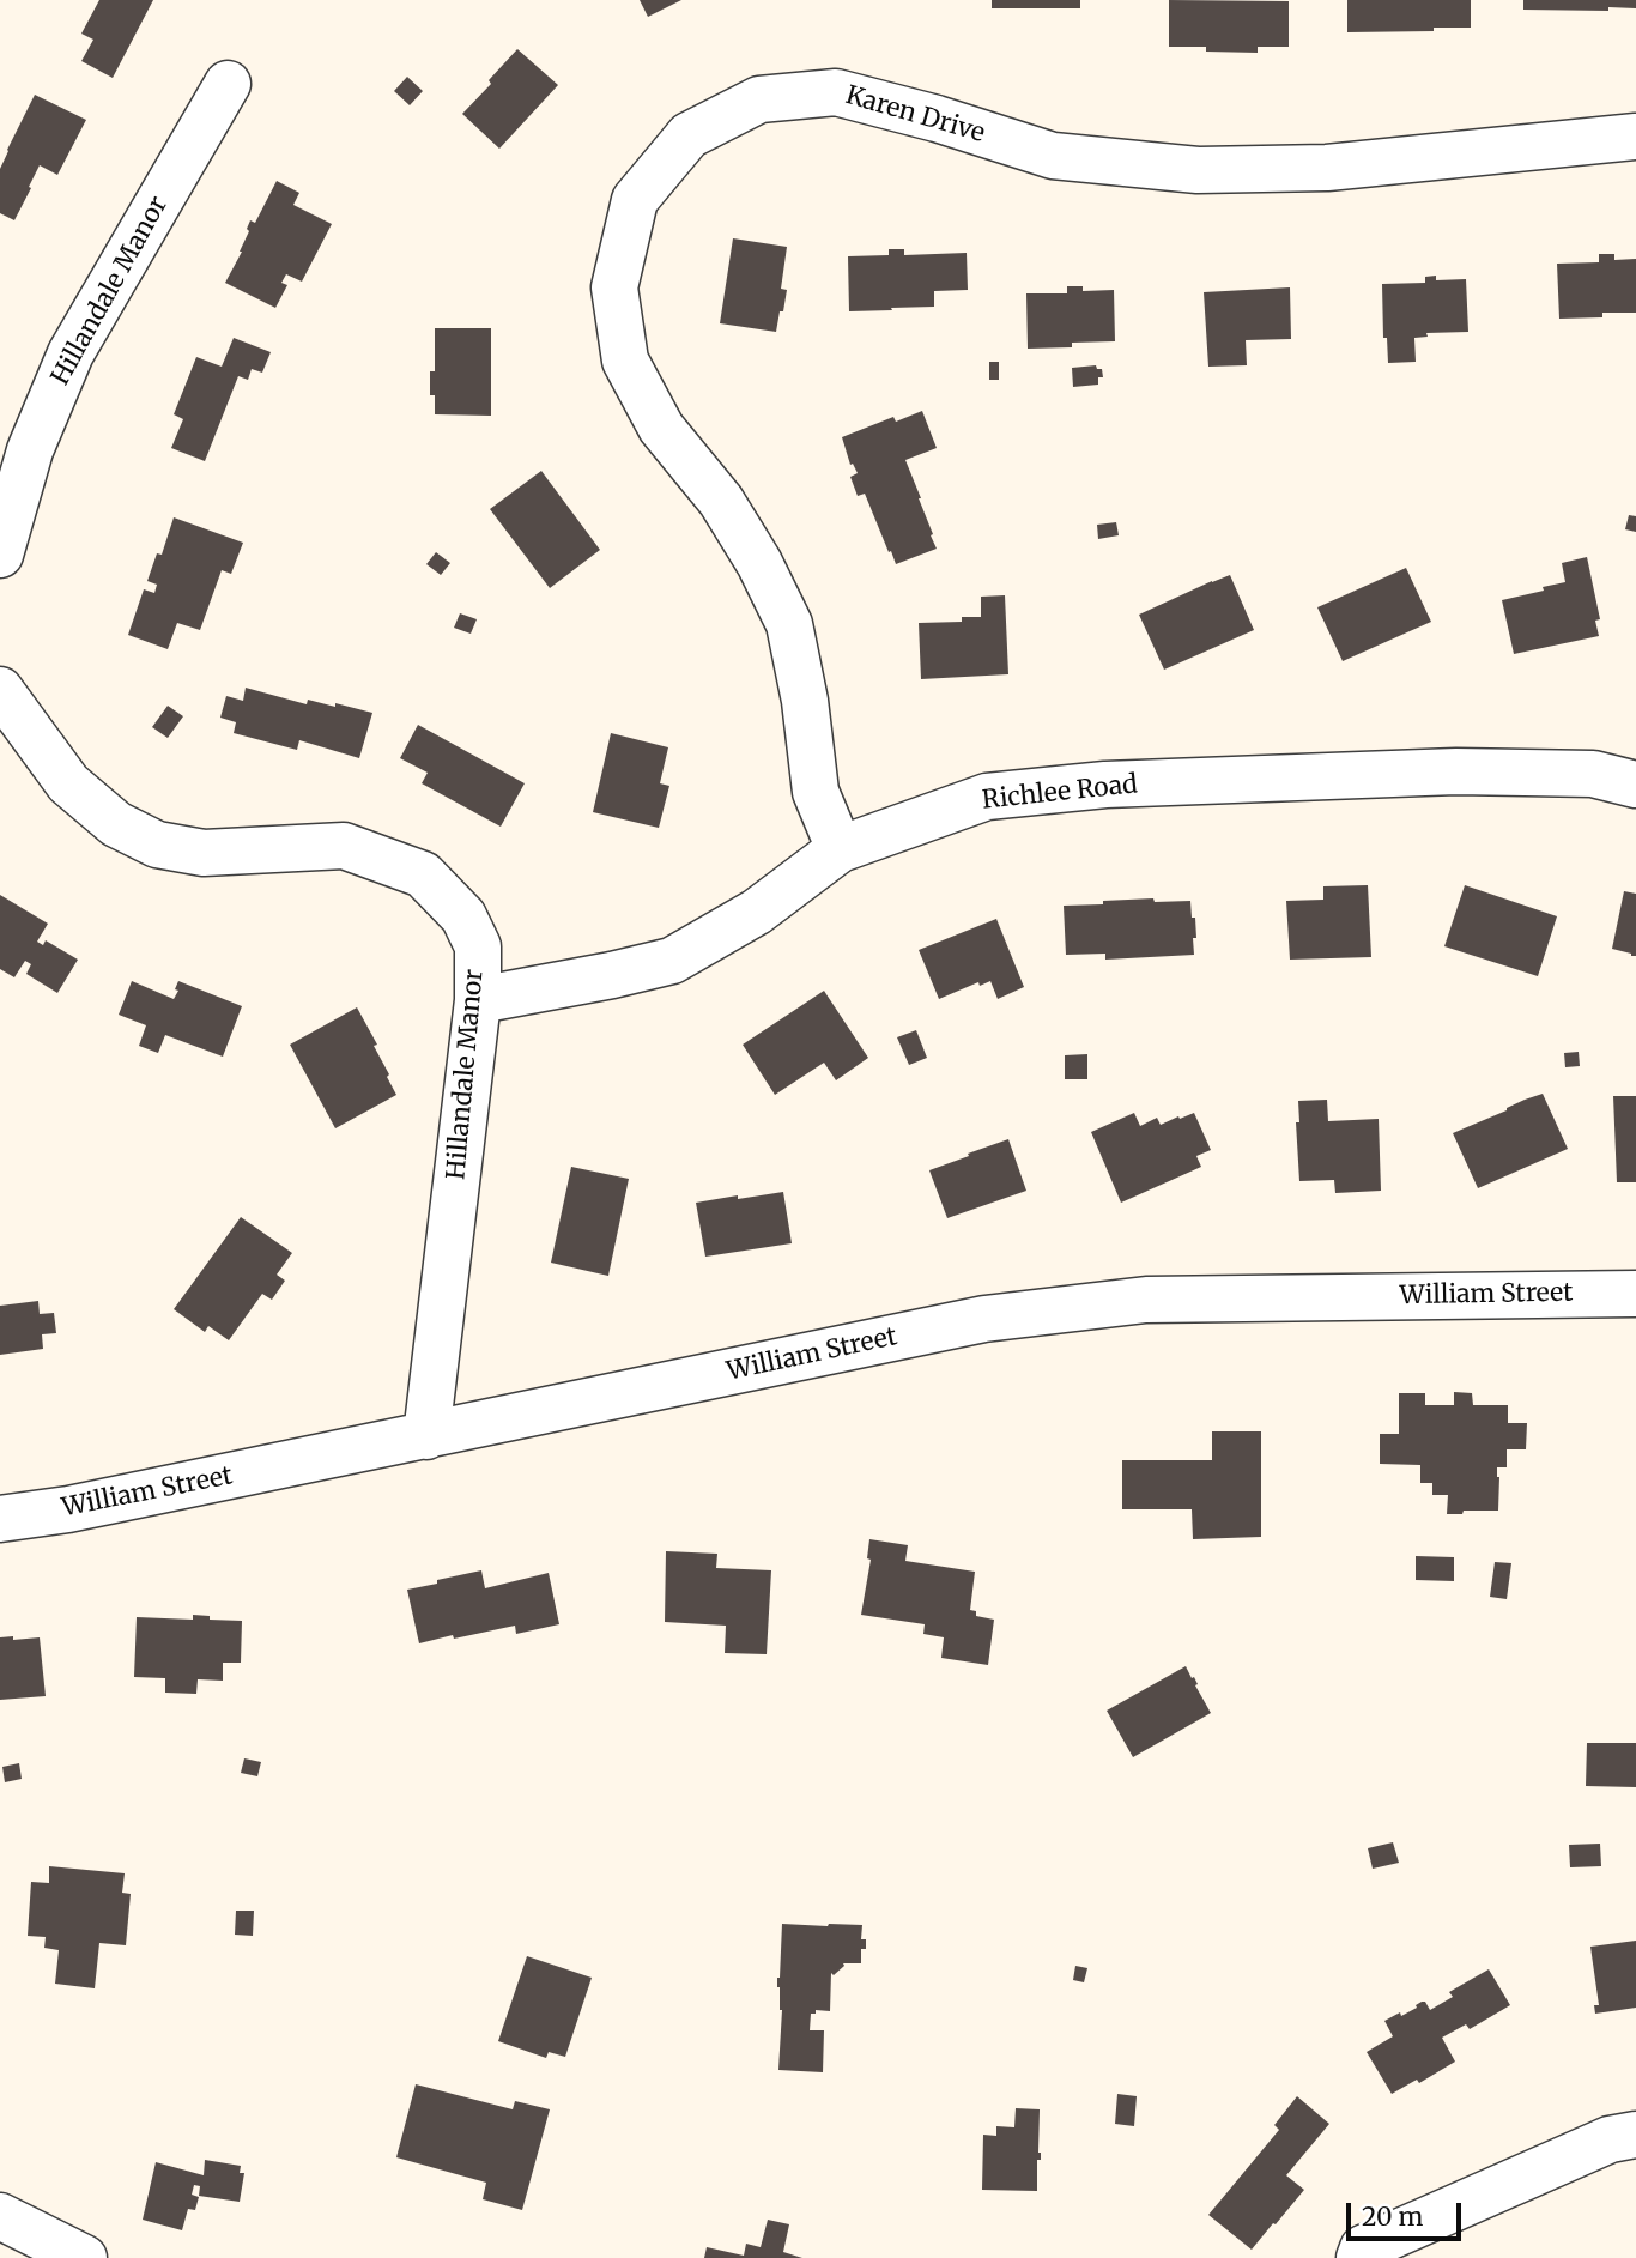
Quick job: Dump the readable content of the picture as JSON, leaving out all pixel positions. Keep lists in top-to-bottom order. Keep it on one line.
{"streets":{"street":["Karen Drive","Hillandale Manor","Richlee Road","William Street"]},"crossings":[["Karen Drive","Richlee Road"],["Hillandale Manor","Richlee Road"],["Hillandale Manor","William Street"]],"scale_bar":"20 m"}
